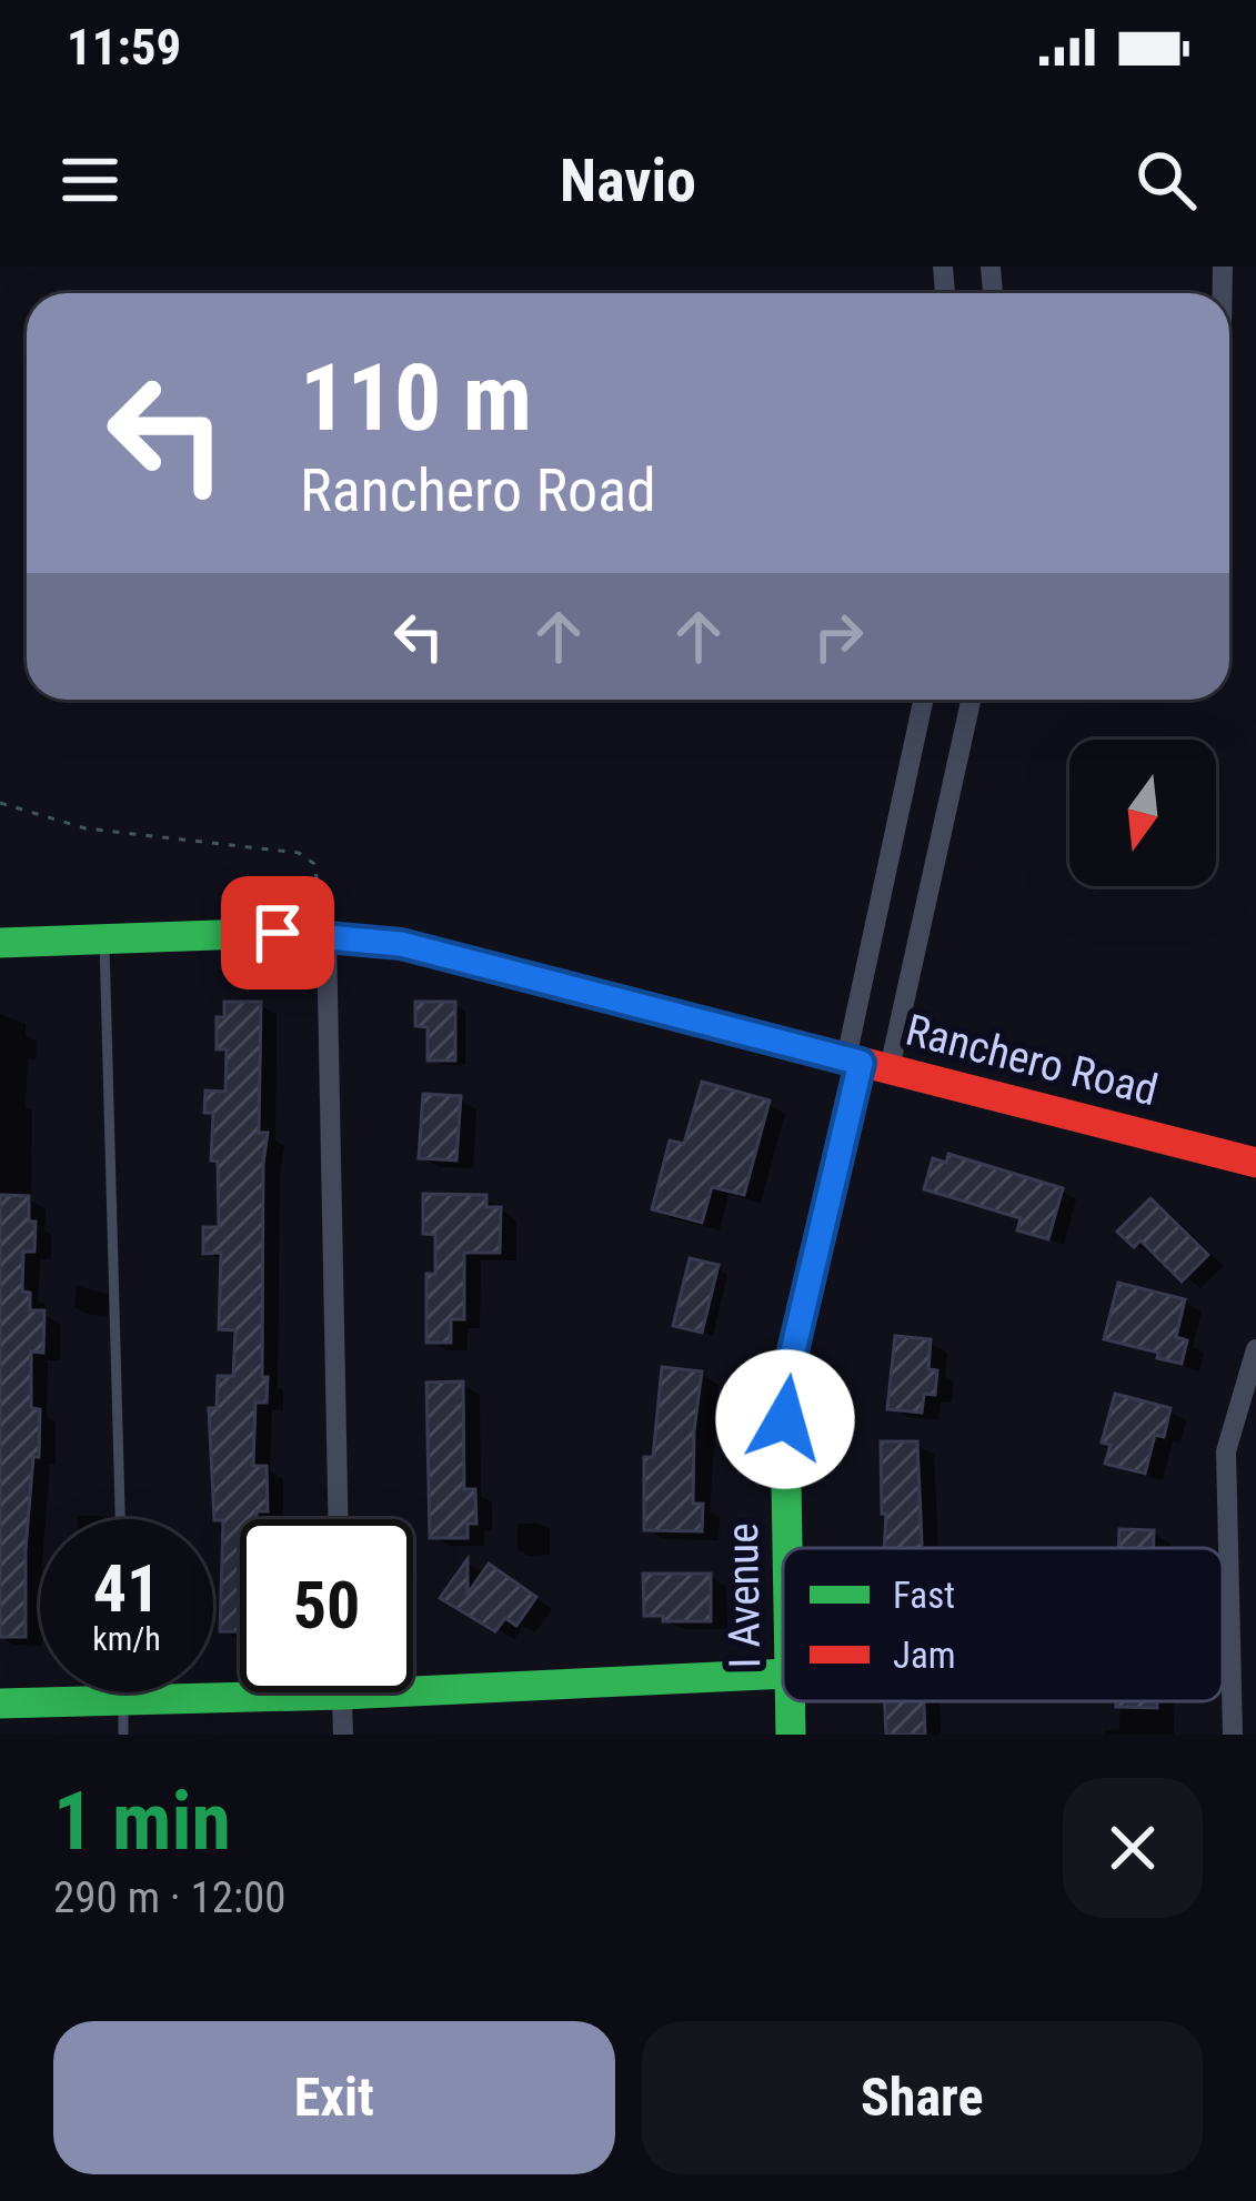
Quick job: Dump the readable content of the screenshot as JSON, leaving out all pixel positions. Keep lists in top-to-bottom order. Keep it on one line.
{"streets":{"main road":["Ranchero Road","I Avenue"]},"crossings":[["Ranchero Road","I Avenue"]],"legend":["Fast","Jam"],"north":"bottom","page":{"status":"11:59","header":"Navio","turn":["110 m","Ranchero Road"],"speed":"41 km/h","limit":"50","heading":["1 min","290 m · 12:00"],"buttons":["Exit","Share"]}}
